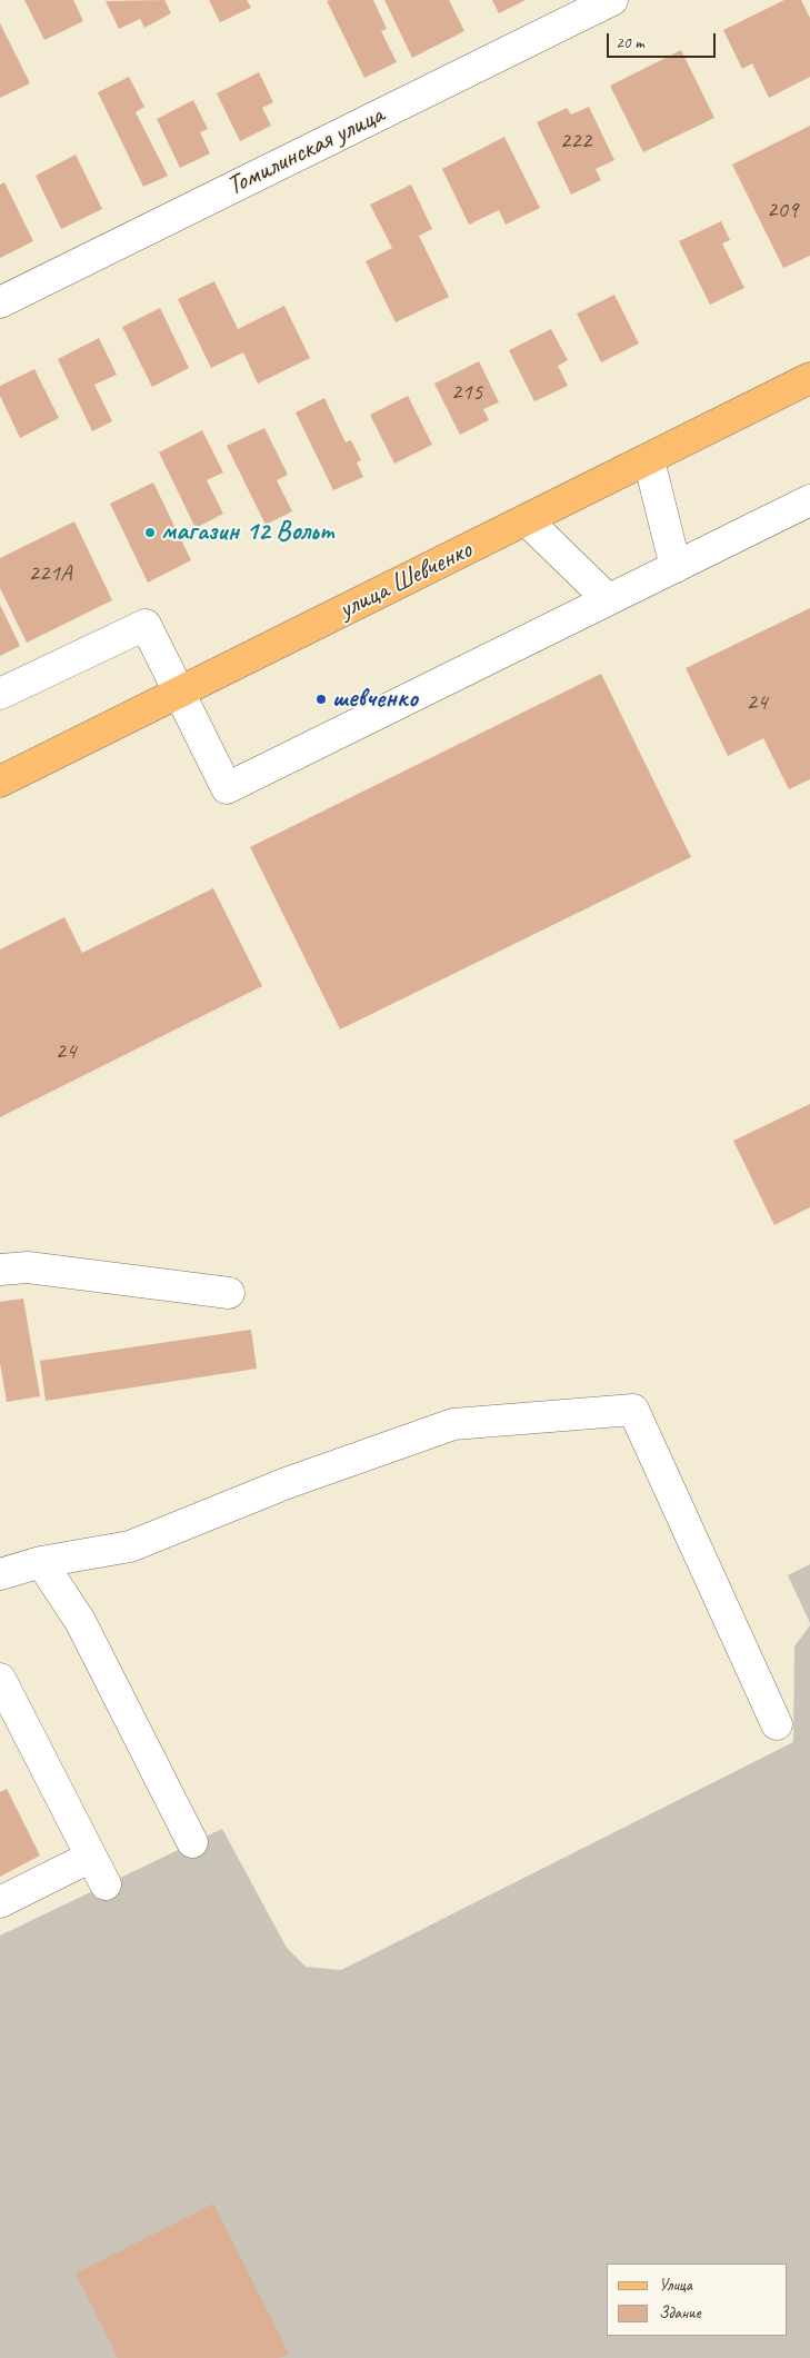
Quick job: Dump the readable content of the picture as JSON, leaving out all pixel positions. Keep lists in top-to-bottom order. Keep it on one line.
{"streets":{"main road":["улица Шевченко"],"street":["Томилинская улица"]},"places":["магазин 12 Вольт","шевченко"],"house_numbers":["222","209","215","221А","24","24"],"legend":["Улица","Здание"],"scale_bar":"20 m"}
